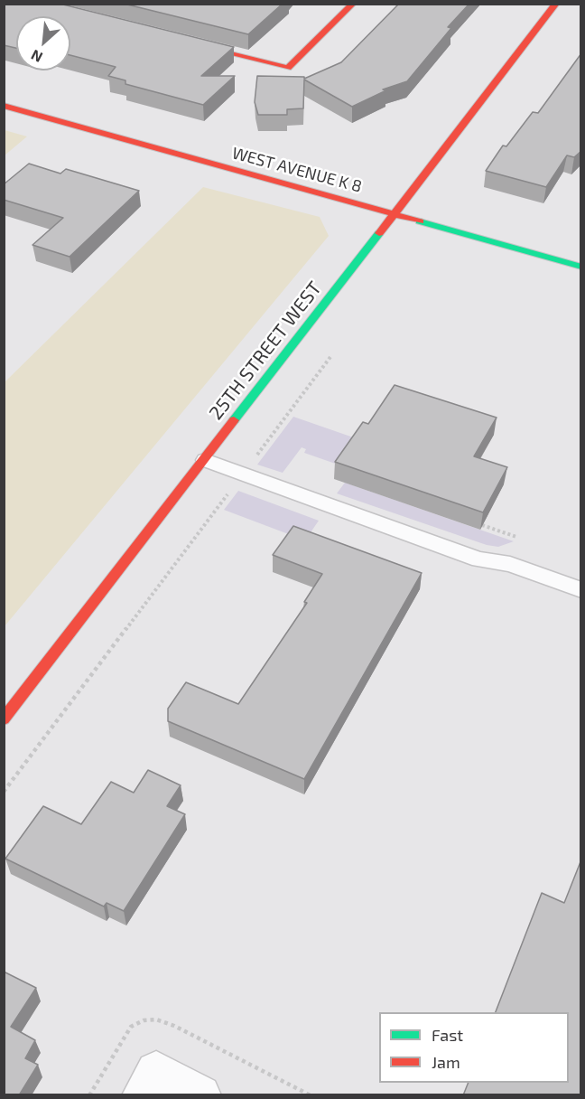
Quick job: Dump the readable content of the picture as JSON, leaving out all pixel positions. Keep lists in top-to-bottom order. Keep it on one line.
{"streets":{"street":["WEST AVENUE K 8","25TH STREET WEST"]},"crossings":[["WEST AVENUE K 8","25TH STREET WEST"]],"legend":["Fast","Jam"],"north":"bottom left"}
